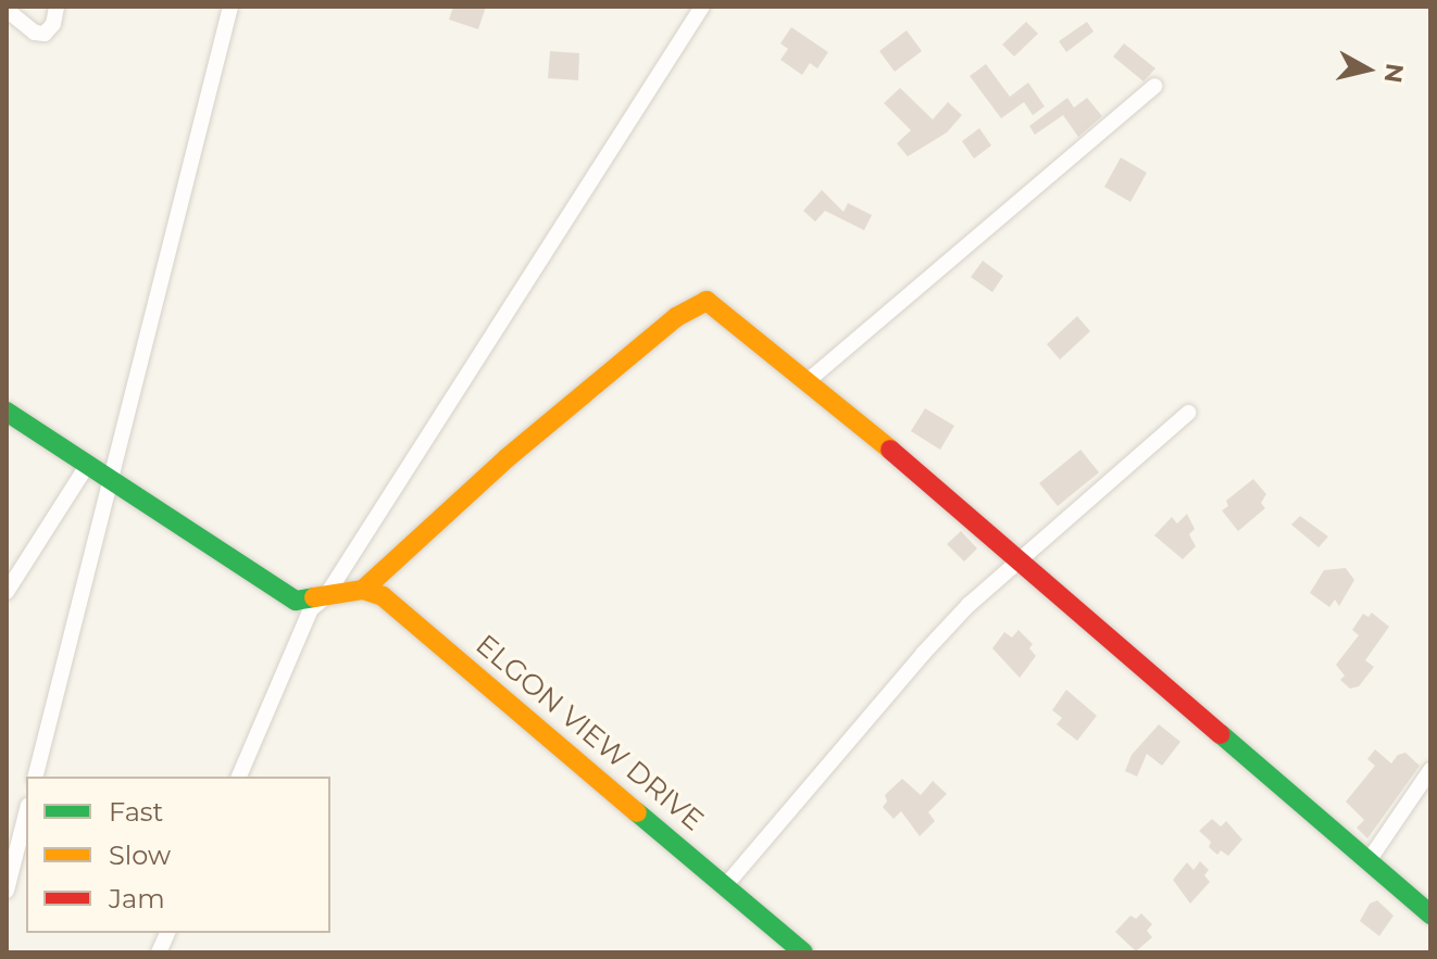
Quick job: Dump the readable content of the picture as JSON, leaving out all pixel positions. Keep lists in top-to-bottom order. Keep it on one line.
{"streets":{"street":["ELGON VIEW DRIVE"]},"legend":["Fast","Slow","Jam"],"north":"right"}
